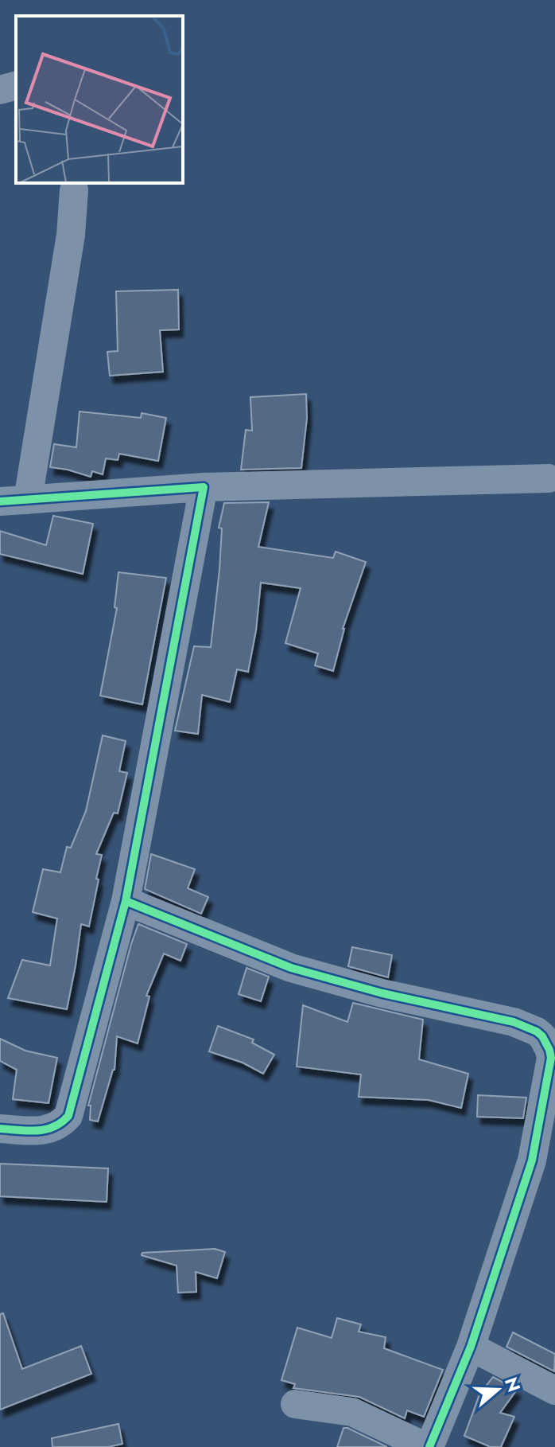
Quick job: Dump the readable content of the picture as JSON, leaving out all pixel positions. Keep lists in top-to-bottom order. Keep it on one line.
{"north":"right"}
